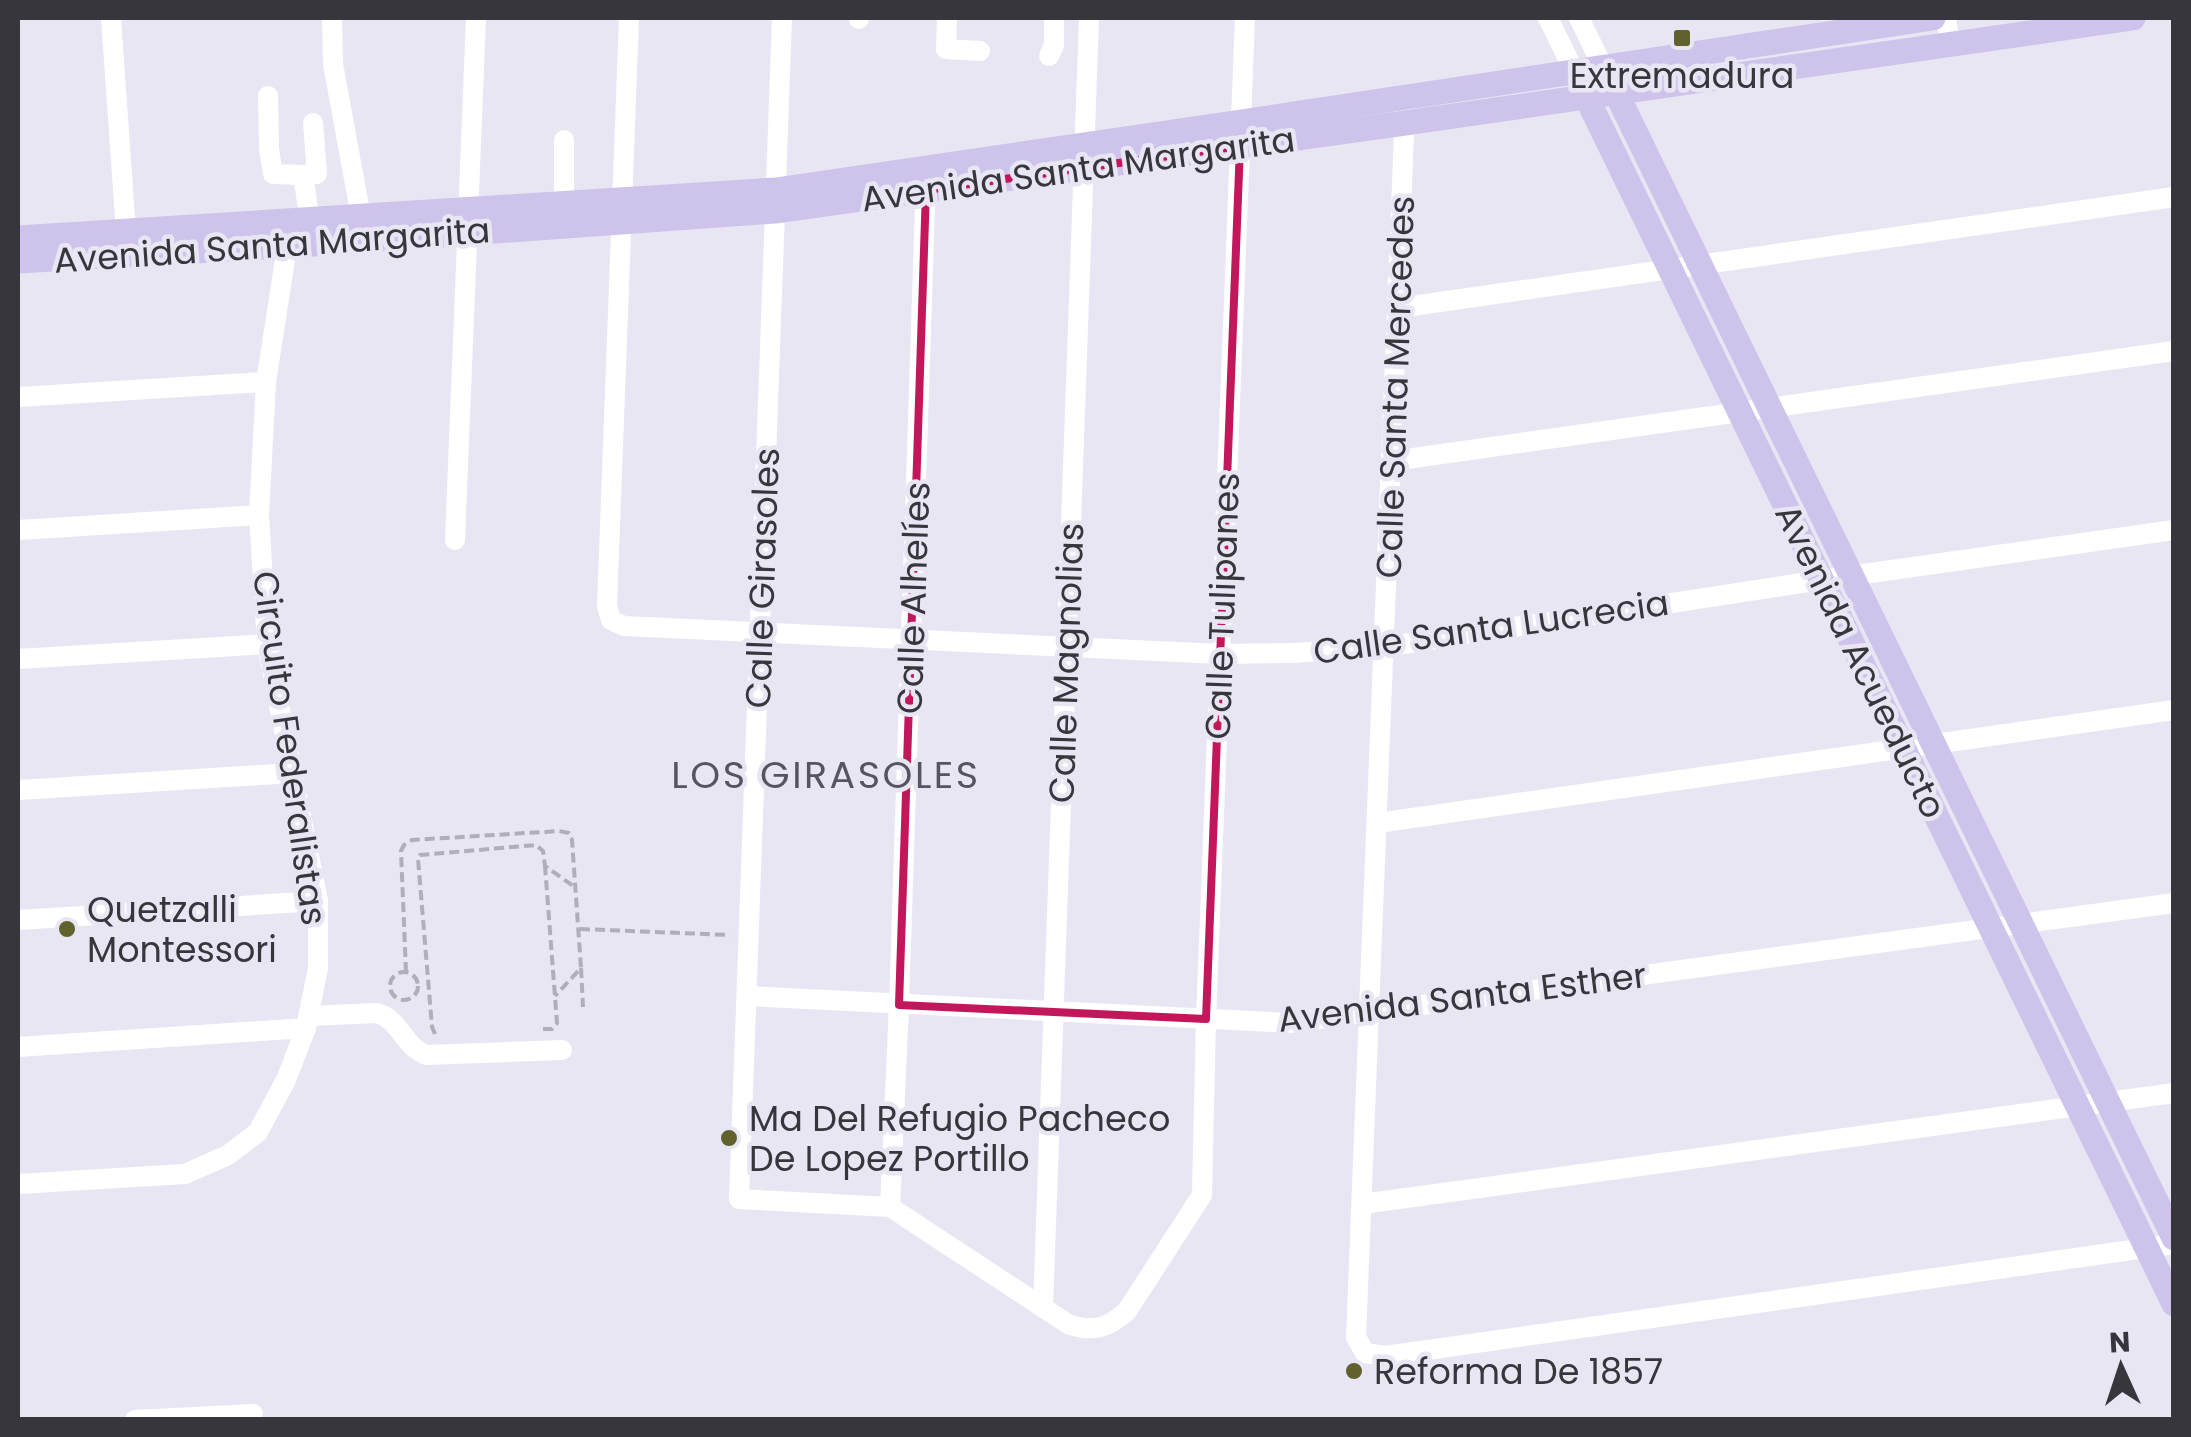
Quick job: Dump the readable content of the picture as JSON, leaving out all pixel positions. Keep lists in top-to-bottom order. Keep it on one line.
{"streets":{"main road":["Avenida Santa Margarita","Avenida Acueducto"],"street":["Calle Santa Mercedes","Calle Girasoles","Calle Alhelíes","Calle Tulipanes","Calle Santa Lucrecia","Calle Magnolias","Circuito Federalistas","Avenida Santa Esther"]},"crossings":[["Avenida Santa Margarita","Calle Santa Mercedes"],["Avenida Santa Margarita","Calle Girasoles"],["Avenida Santa Margarita","Calle Alhelíes"],["Avenida Santa Margarita","Calle Tulipanes"],["Avenida Santa Margarita","Calle Santa Lucrecia"],["Avenida Santa Margarita","Avenida Acueducto"],["Avenida Santa Margarita","Calle Magnolias"],["Avenida Santa Margarita","Circuito Federalistas"],["Calle Santa Mercedes","Calle Santa Lucrecia"],["Calle Santa Mercedes","Avenida Acueducto"],["Calle Santa Mercedes","Avenida Santa Esther"],["Calle Girasoles","Calle Alhelíes"],["Calle Girasoles","Calle Santa Lucrecia"],["Calle Girasoles","Avenida Santa Esther"],["Calle Alhelíes","Calle Santa Lucrecia"],["Calle Alhelíes","Avenida Santa Esther"],["Calle Tulipanes","Calle Santa Lucrecia"],["Calle Tulipanes","Calle Magnolias"],["Calle Tulipanes","Avenida Santa Esther"],["Calle Santa Lucrecia","Avenida Acueducto"],["Calle Santa Lucrecia","Calle Magnolias"],["Avenida Acueducto","Avenida Santa Esther"],["Calle Magnolias","Avenida Santa Esther"]],"districts":["LOS GIRASOLES"],"places":{"transit":["Extremadura"],"other":["Quetzalli Montessori","Ma Del Refugio Pacheco De Lopez Portillo","Reforma De 1857"]},"north":"top"}
